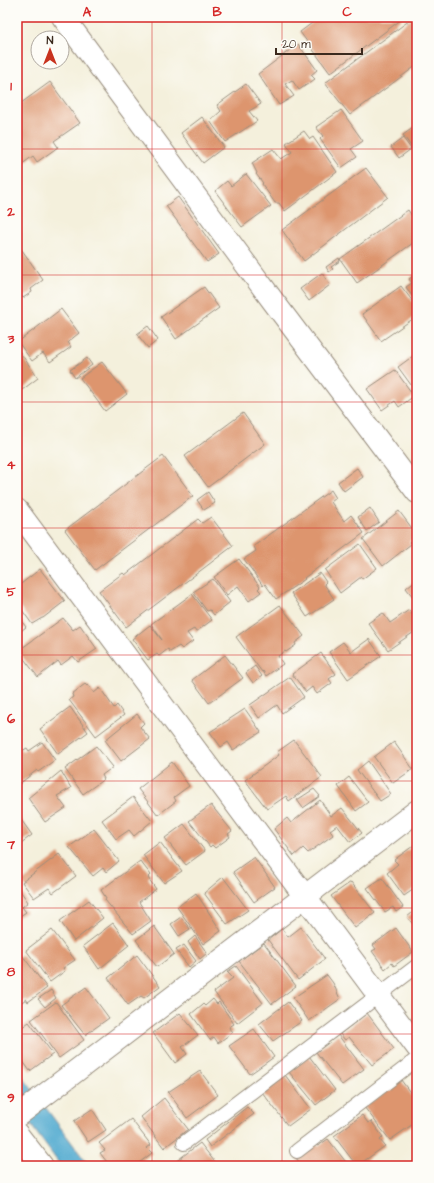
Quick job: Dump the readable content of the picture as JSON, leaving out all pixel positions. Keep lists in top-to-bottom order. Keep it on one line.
{"scale_bar":"20 m","north":"top","grid":{"columns":["A","B","C"],"rows":["1","2","3","4","5","6","7","8","9"]}}
